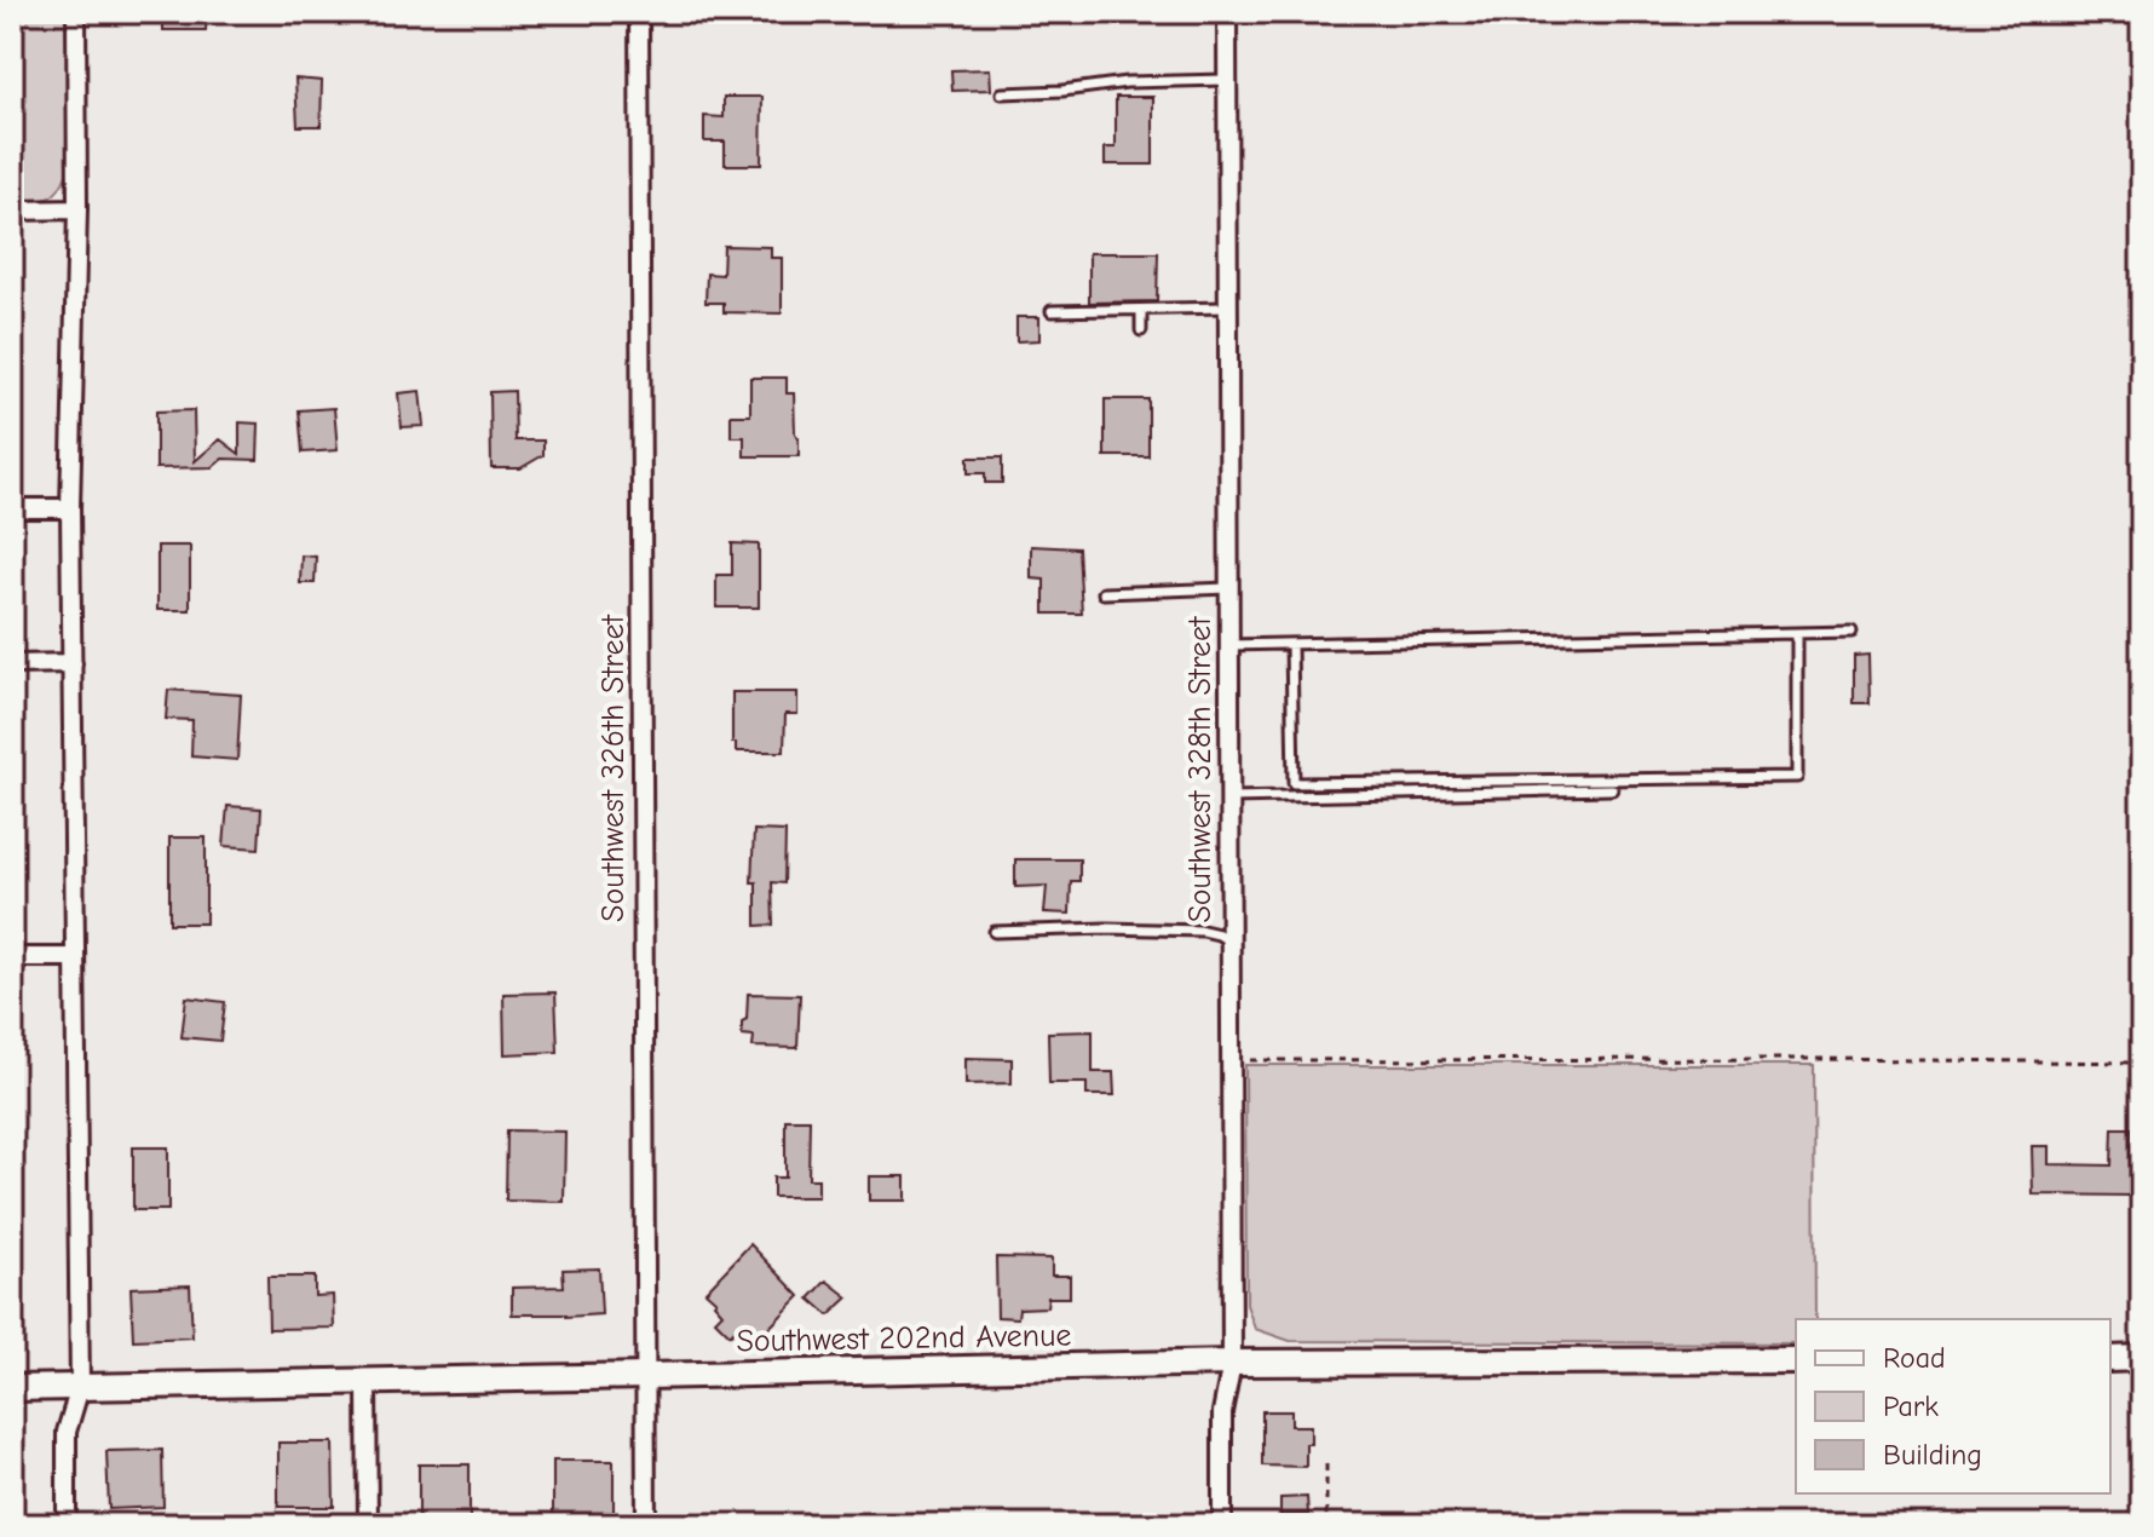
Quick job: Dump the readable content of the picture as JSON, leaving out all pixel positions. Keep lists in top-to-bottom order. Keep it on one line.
{"streets":{"street":["Southwest 326th Street","Southwest 328th Street","Southwest 202nd Avenue"]},"crossings":[["Southwest 326th Street","Southwest 202nd Avenue"],["Southwest 328th Street","Southwest 202nd Avenue"]],"legend":["Road","Park","Building"]}
